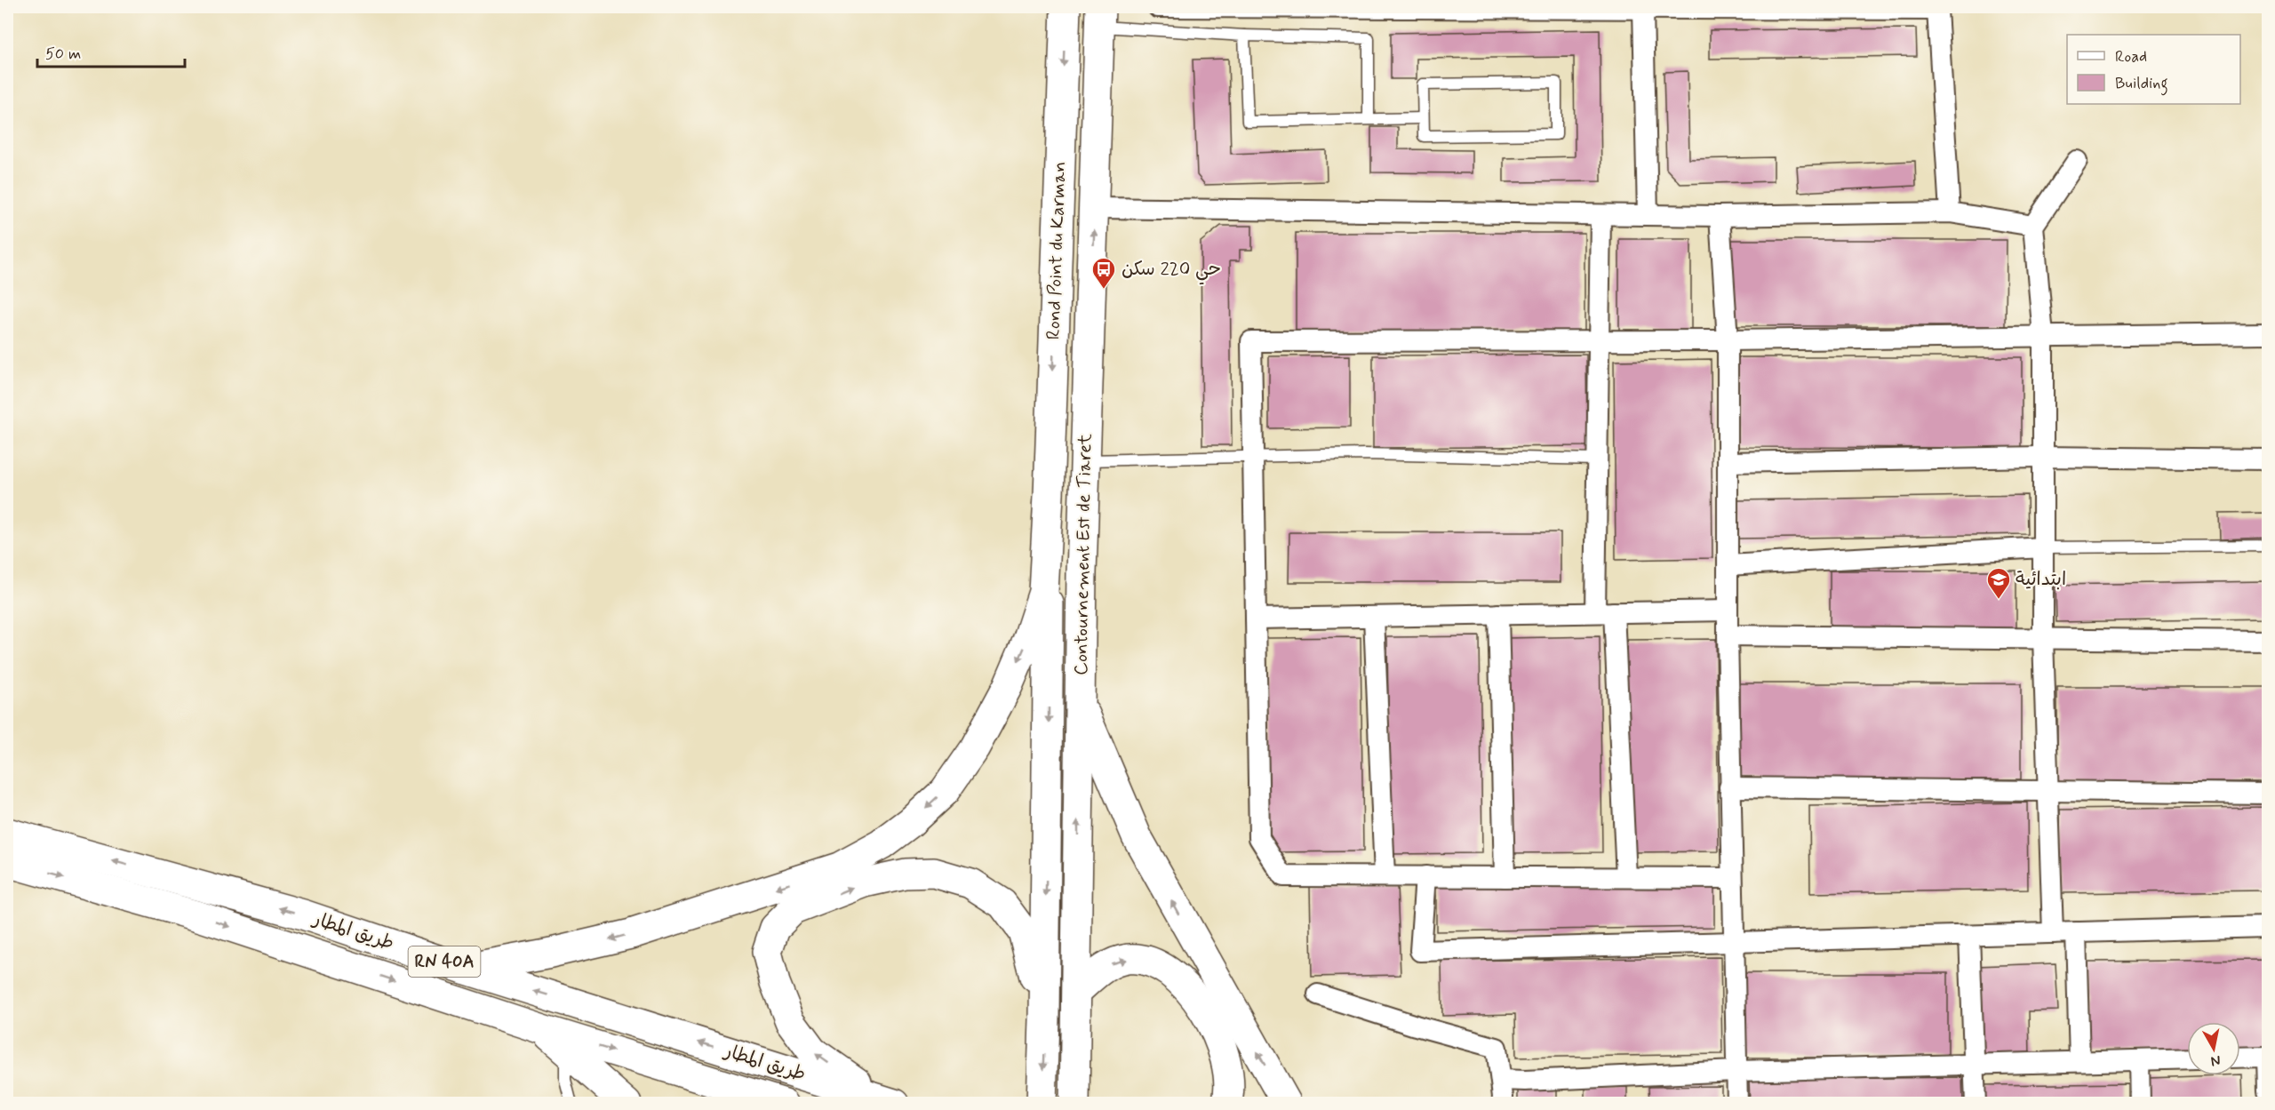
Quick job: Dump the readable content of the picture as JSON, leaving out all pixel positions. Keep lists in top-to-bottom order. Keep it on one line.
{"streets":{"highway":["Rond Point du Karman","Contournement Est de Tiaret","طريق المطار","RN 40A"]},"crossings":[["Rond Point du Karman","Contournement Est de Tiaret"]],"one_way":["Rond Point du Karman"],"places":{"bus stop":["حي 220 سكن"],"school or university":["ابتدائية"]},"legend":["Road","Building"],"scale_bar":"50 m","north":"bottom"}
